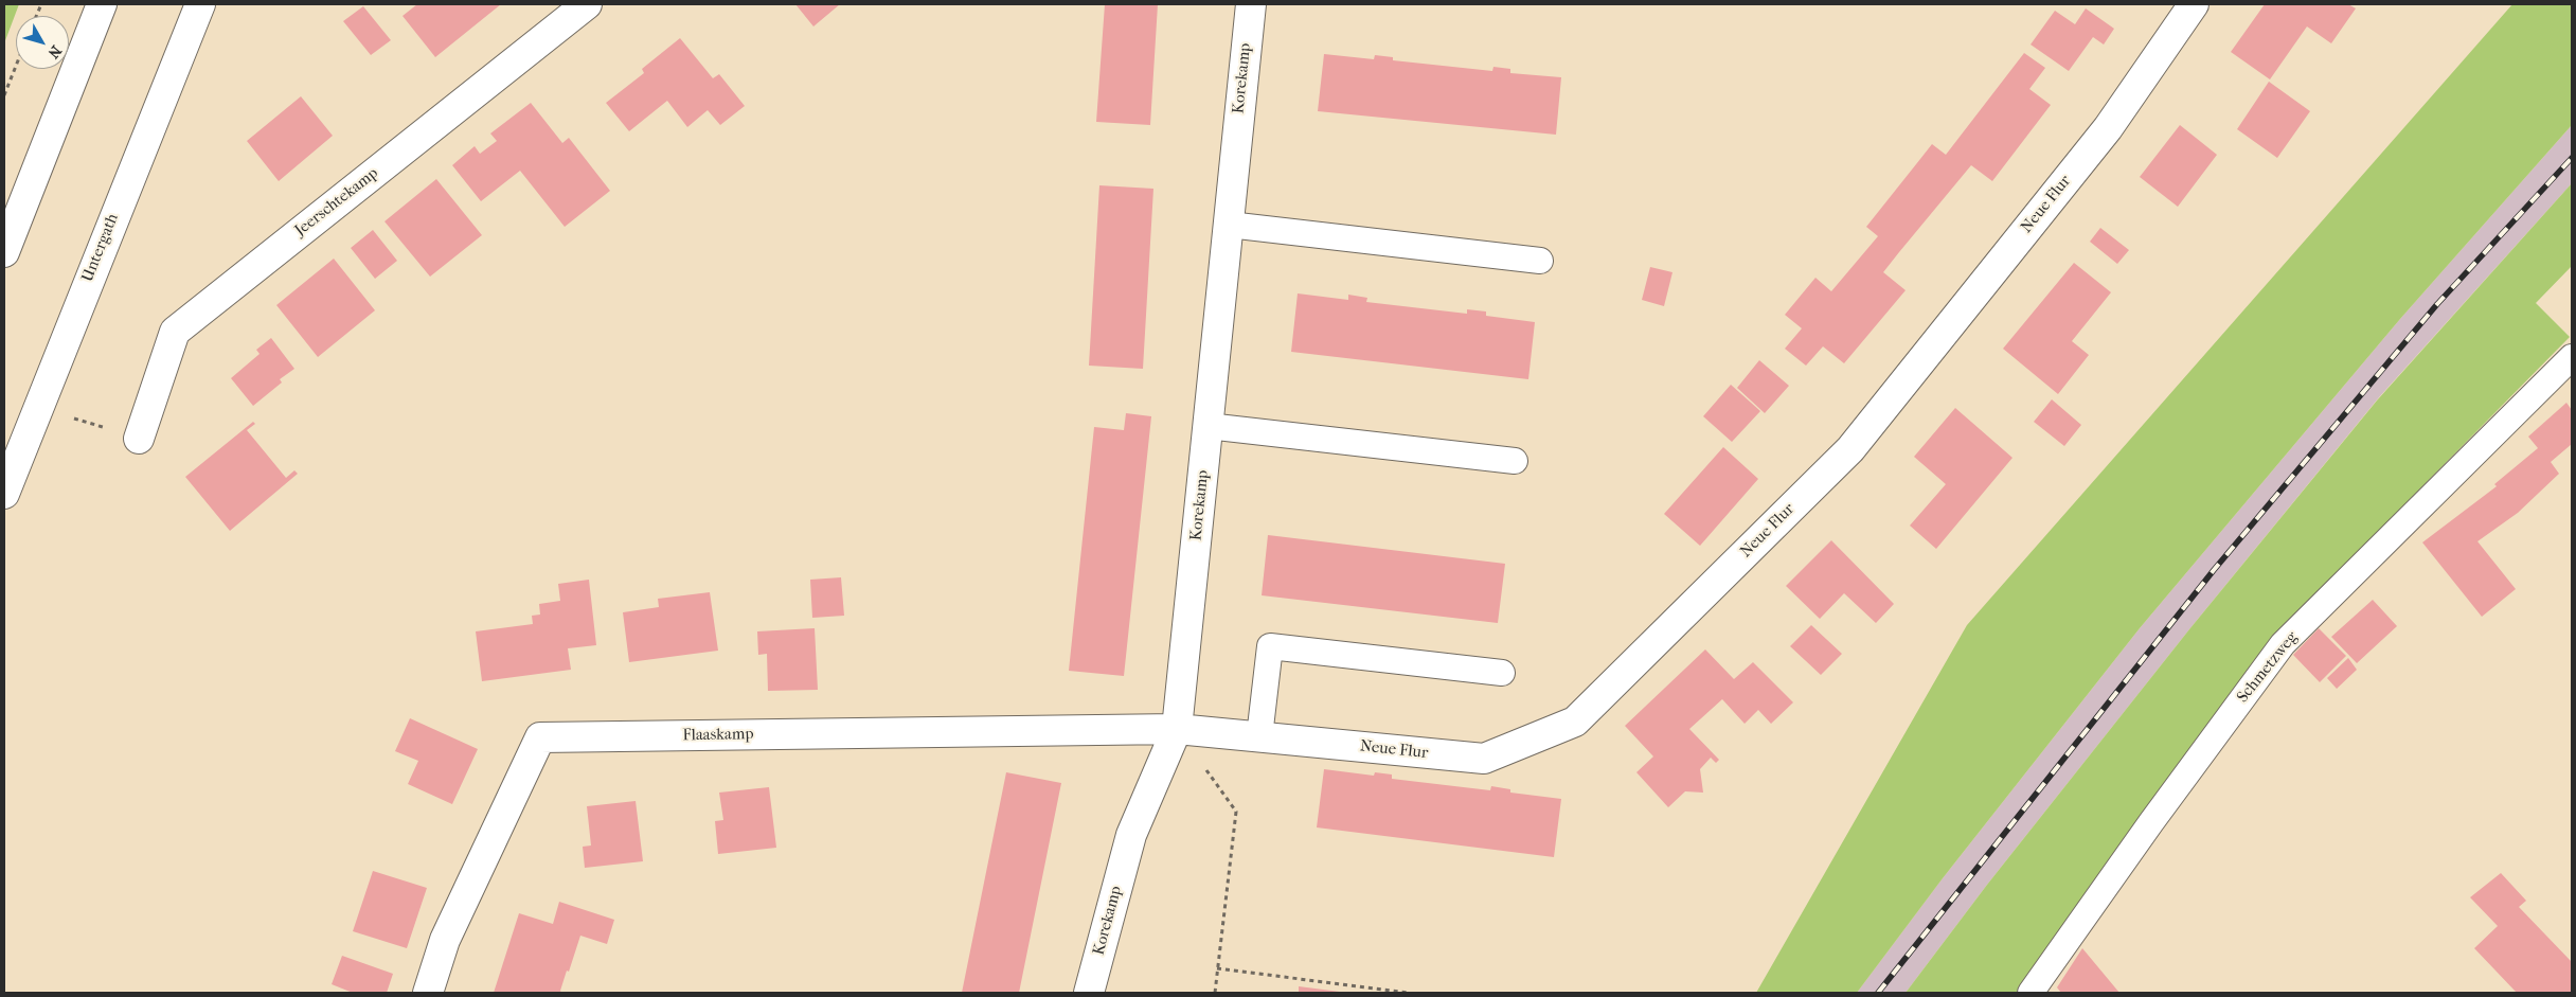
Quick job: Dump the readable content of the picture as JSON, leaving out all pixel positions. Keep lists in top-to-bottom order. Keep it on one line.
{"streets":{"street":["Korekamp","Jeerschtekamp","Neue Flur","Untergath","Flaaskamp"],"lane":["Schmetzweg"]},"crossings":[["Korekamp","Neue Flur"],["Korekamp","Flaaskamp"],["Neue Flur","Flaaskamp"]],"north":"bottom right"}
